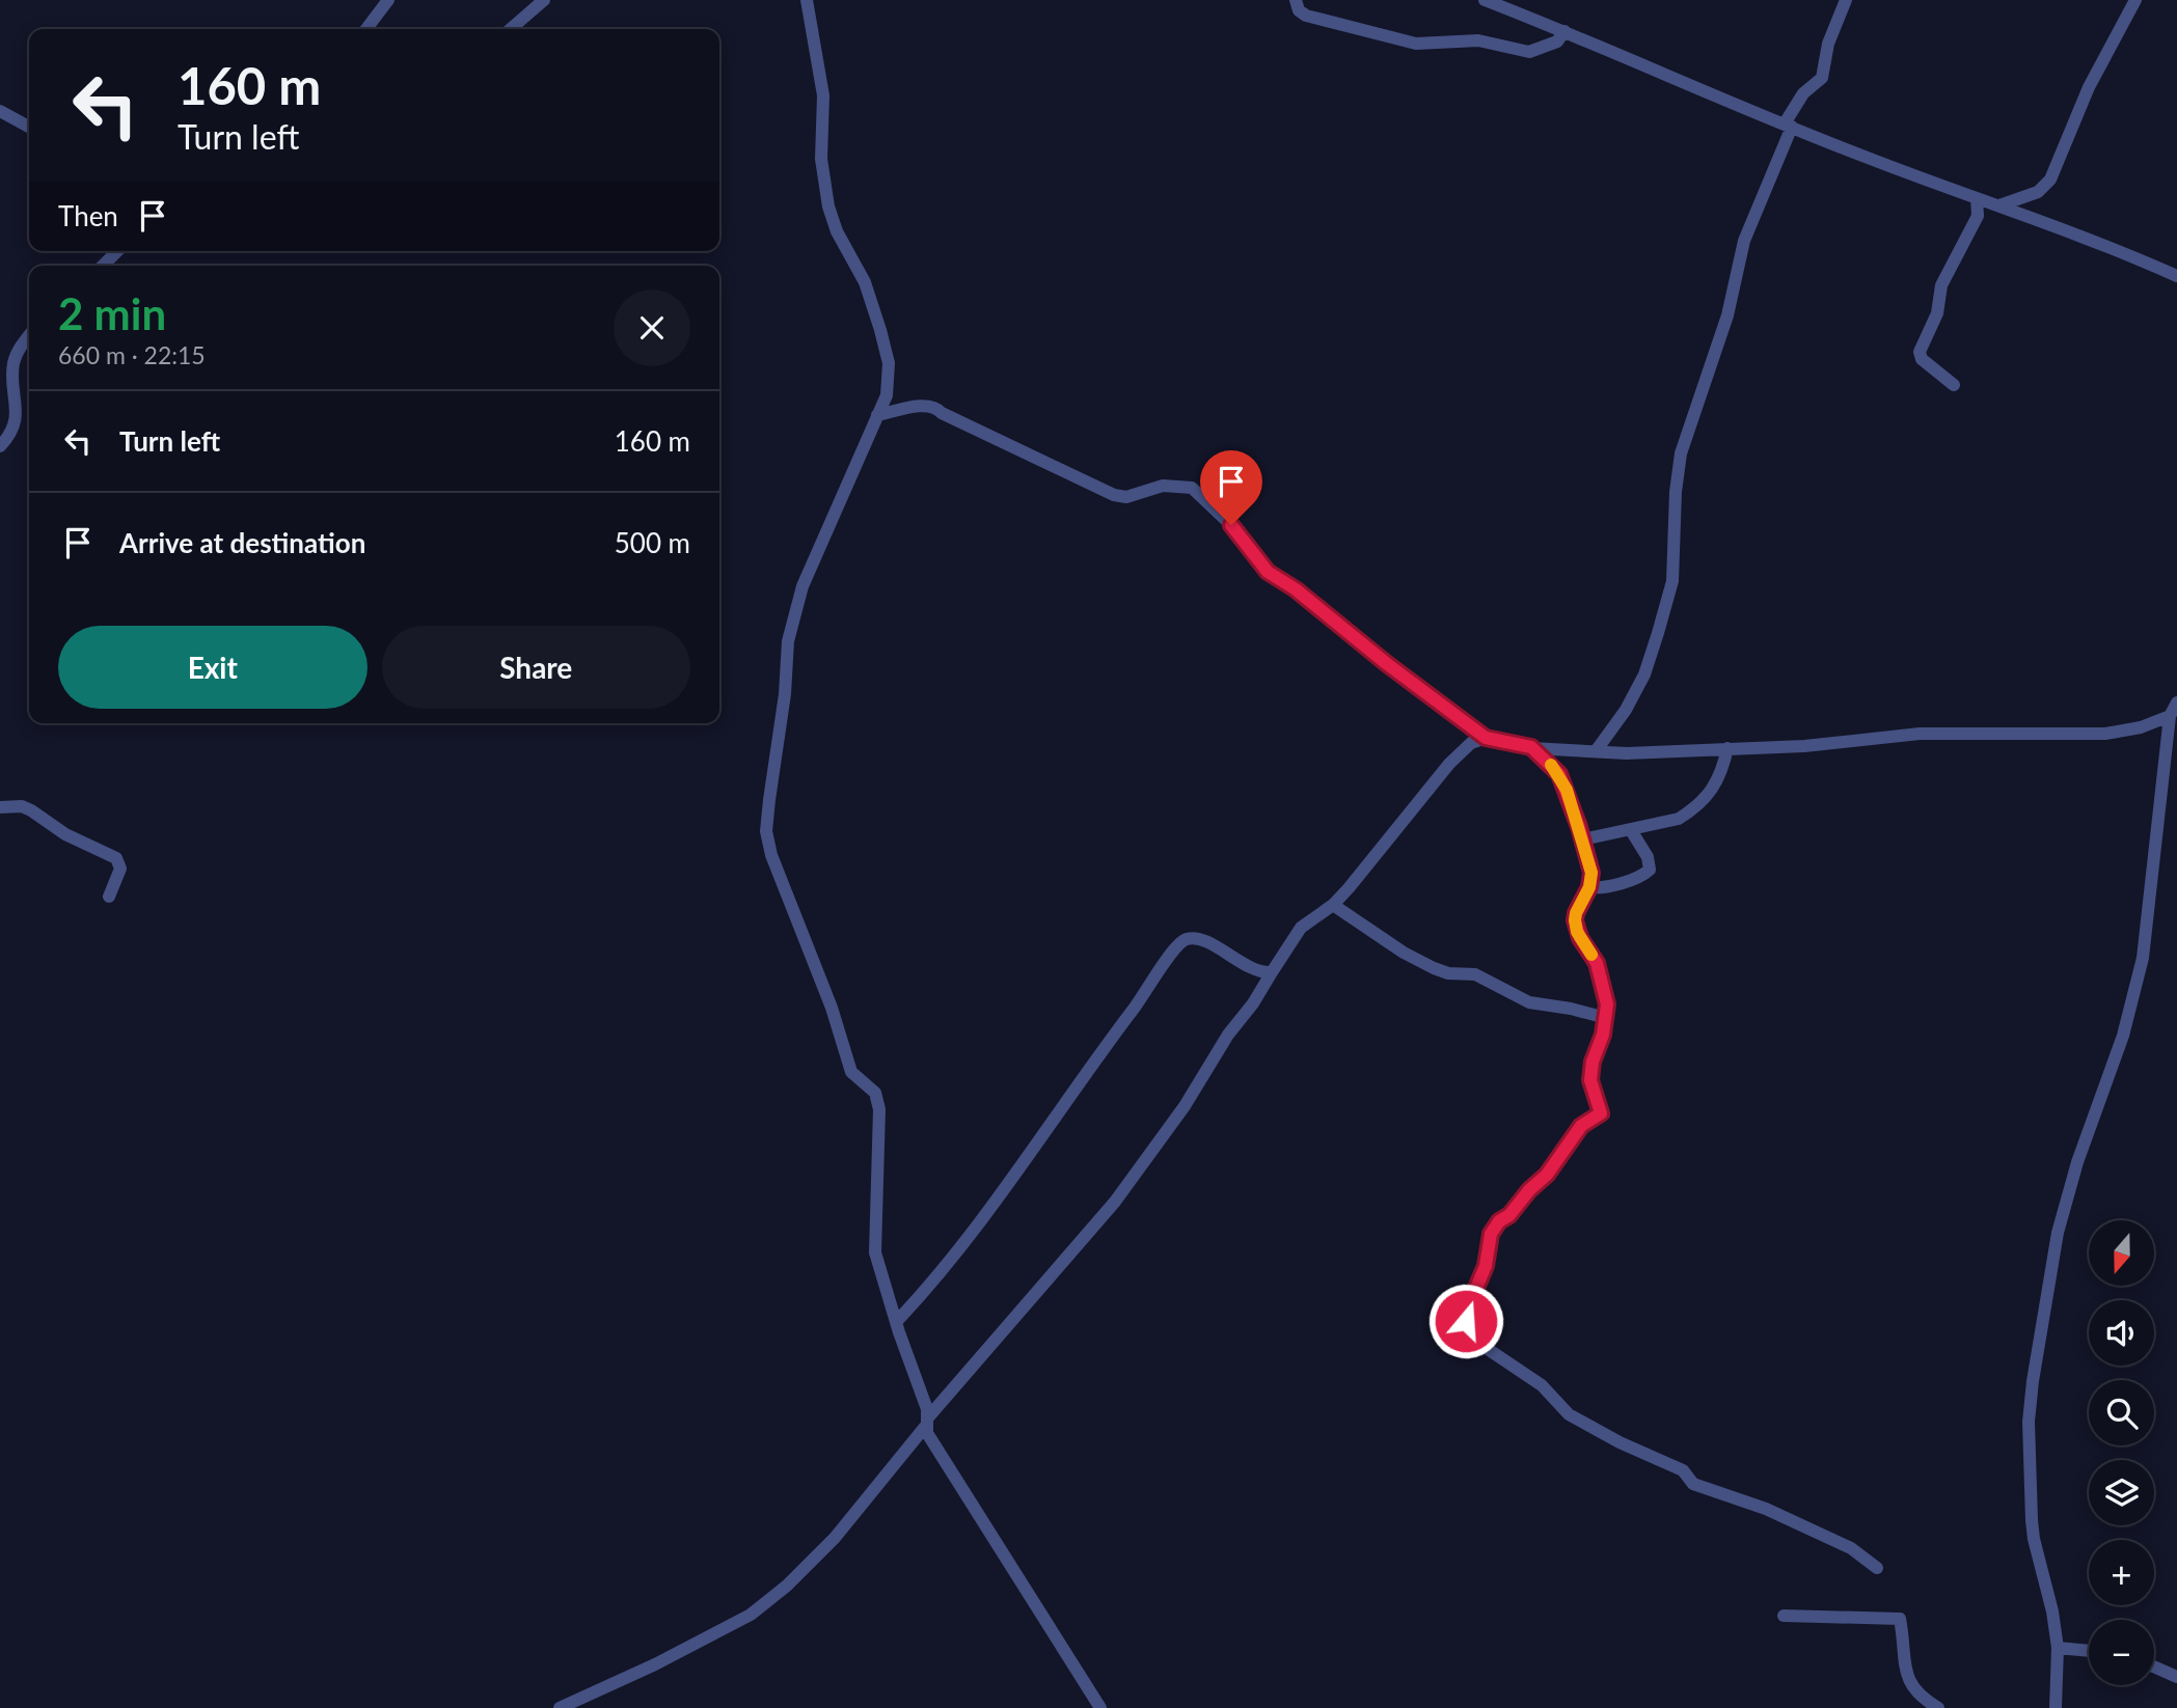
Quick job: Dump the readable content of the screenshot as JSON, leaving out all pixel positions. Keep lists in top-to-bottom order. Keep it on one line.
{"north":"bottom","page":{"turn":["160 m","Turn left"],"then":"Then","heading":["2 min","660 m · 22:15"],"list":[{"name":"Turn left","value":"160 m"},{"name":"Arrive at destination","value":"500 m"}],"buttons":["Exit","Share"],"map_buttons":["+","−"]}}
